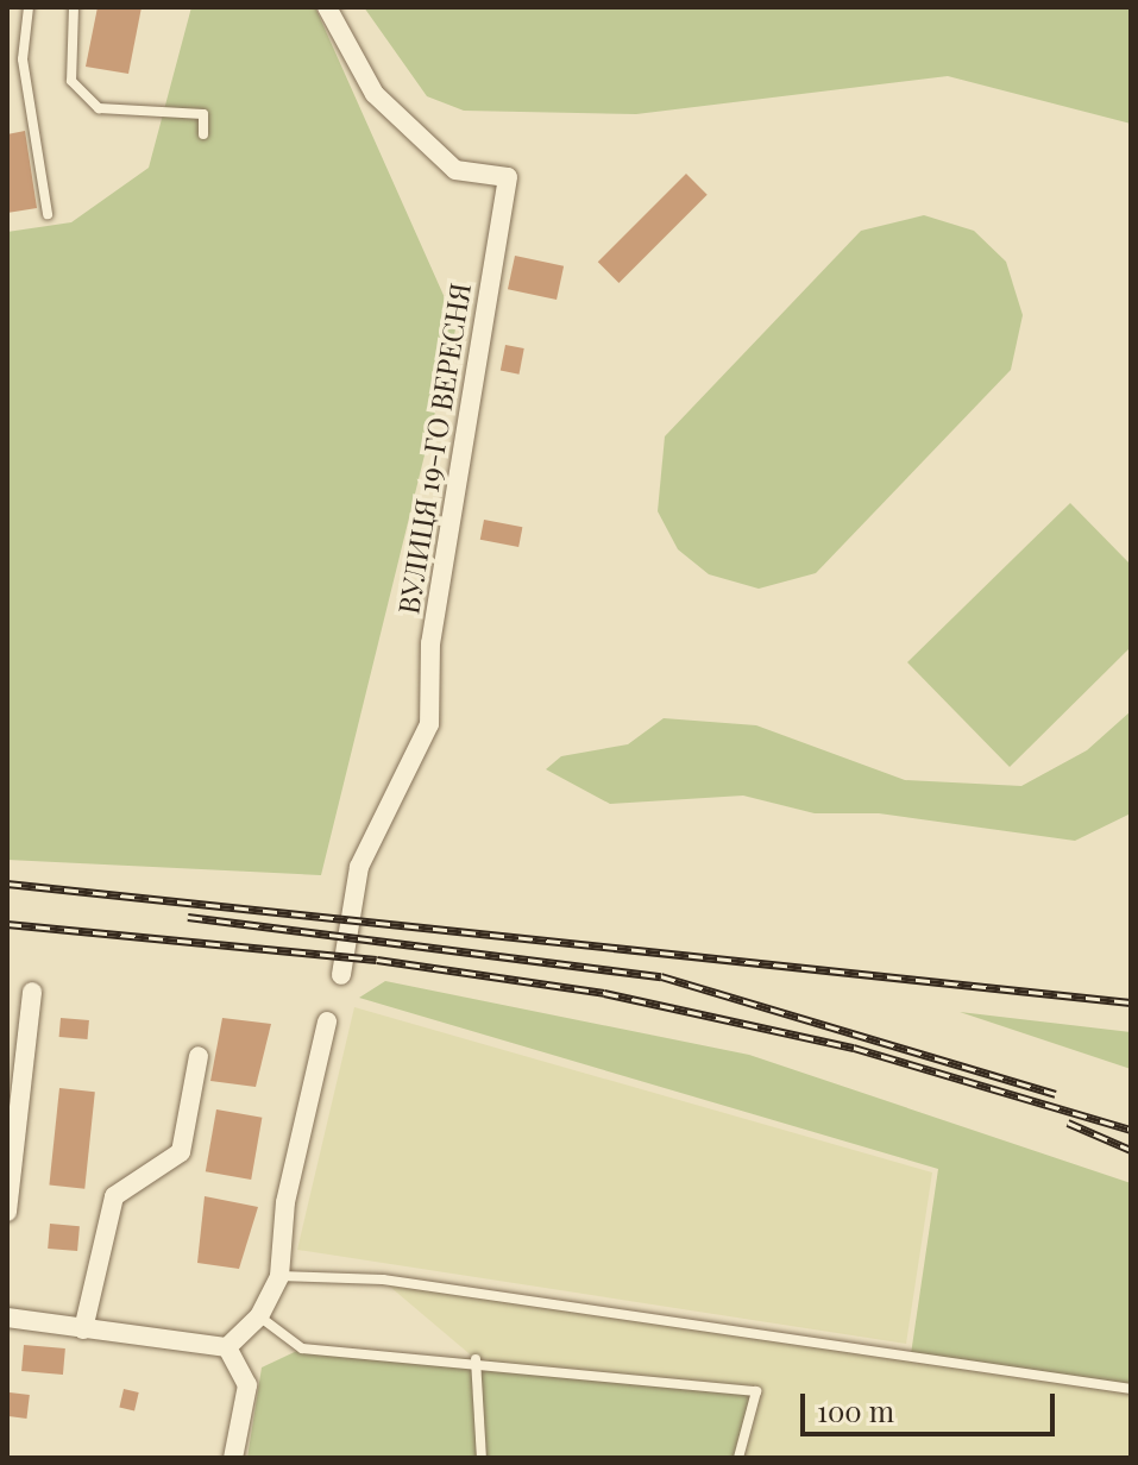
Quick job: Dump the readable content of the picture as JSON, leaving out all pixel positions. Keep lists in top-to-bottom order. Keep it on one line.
{"streets":{"street":["ВУЛИЦЯ 19-ГО ВЕРЕСНЯ"]},"scale_bar":"100 m"}
